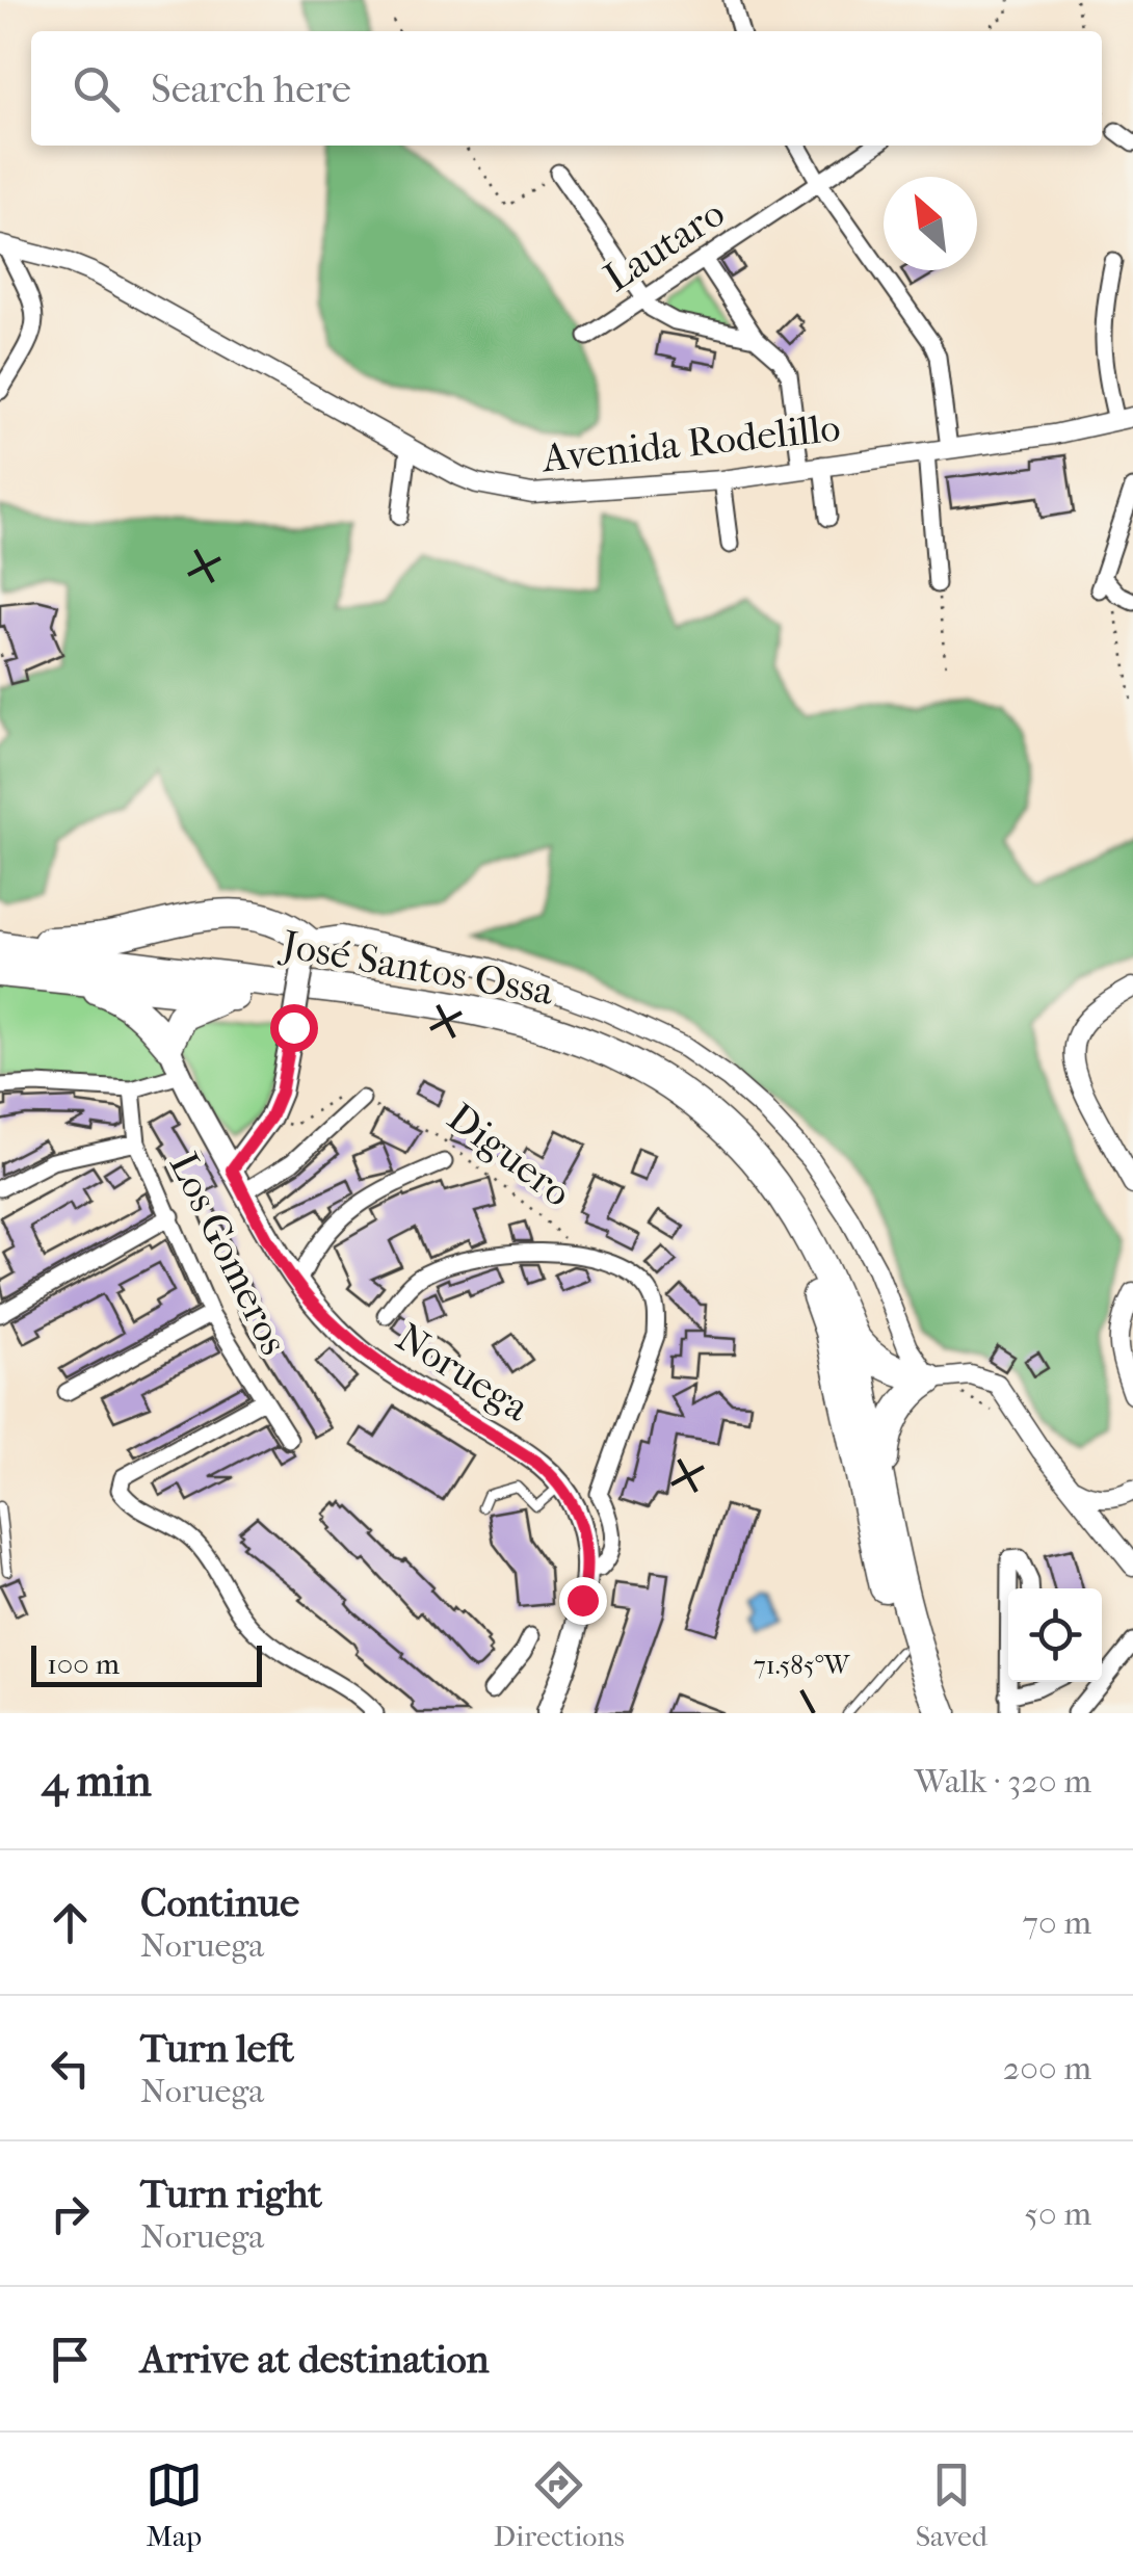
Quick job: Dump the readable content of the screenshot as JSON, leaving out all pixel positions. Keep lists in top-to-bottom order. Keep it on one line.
{"streets":{"highway":["José Santos Ossa"],"main road":["Noruega"],"street":["Lautaro","Avenida Rodelillo","Los Gomeros"],"path":["Diguero"]},"scale_bar":"100 m","north":"top left","page":{"search":"Search here","scale":"100 m","heading":["4 min","Walk · 320 m"],"list":[["Continue","Noruega","70 m"],["Turn left","Noruega","200 m"],["Turn right","Noruega","50 m"],"Arrive at destination"],"nav":["Map","Directions","Saved"]},"coordinates":["71.585°W"]}
